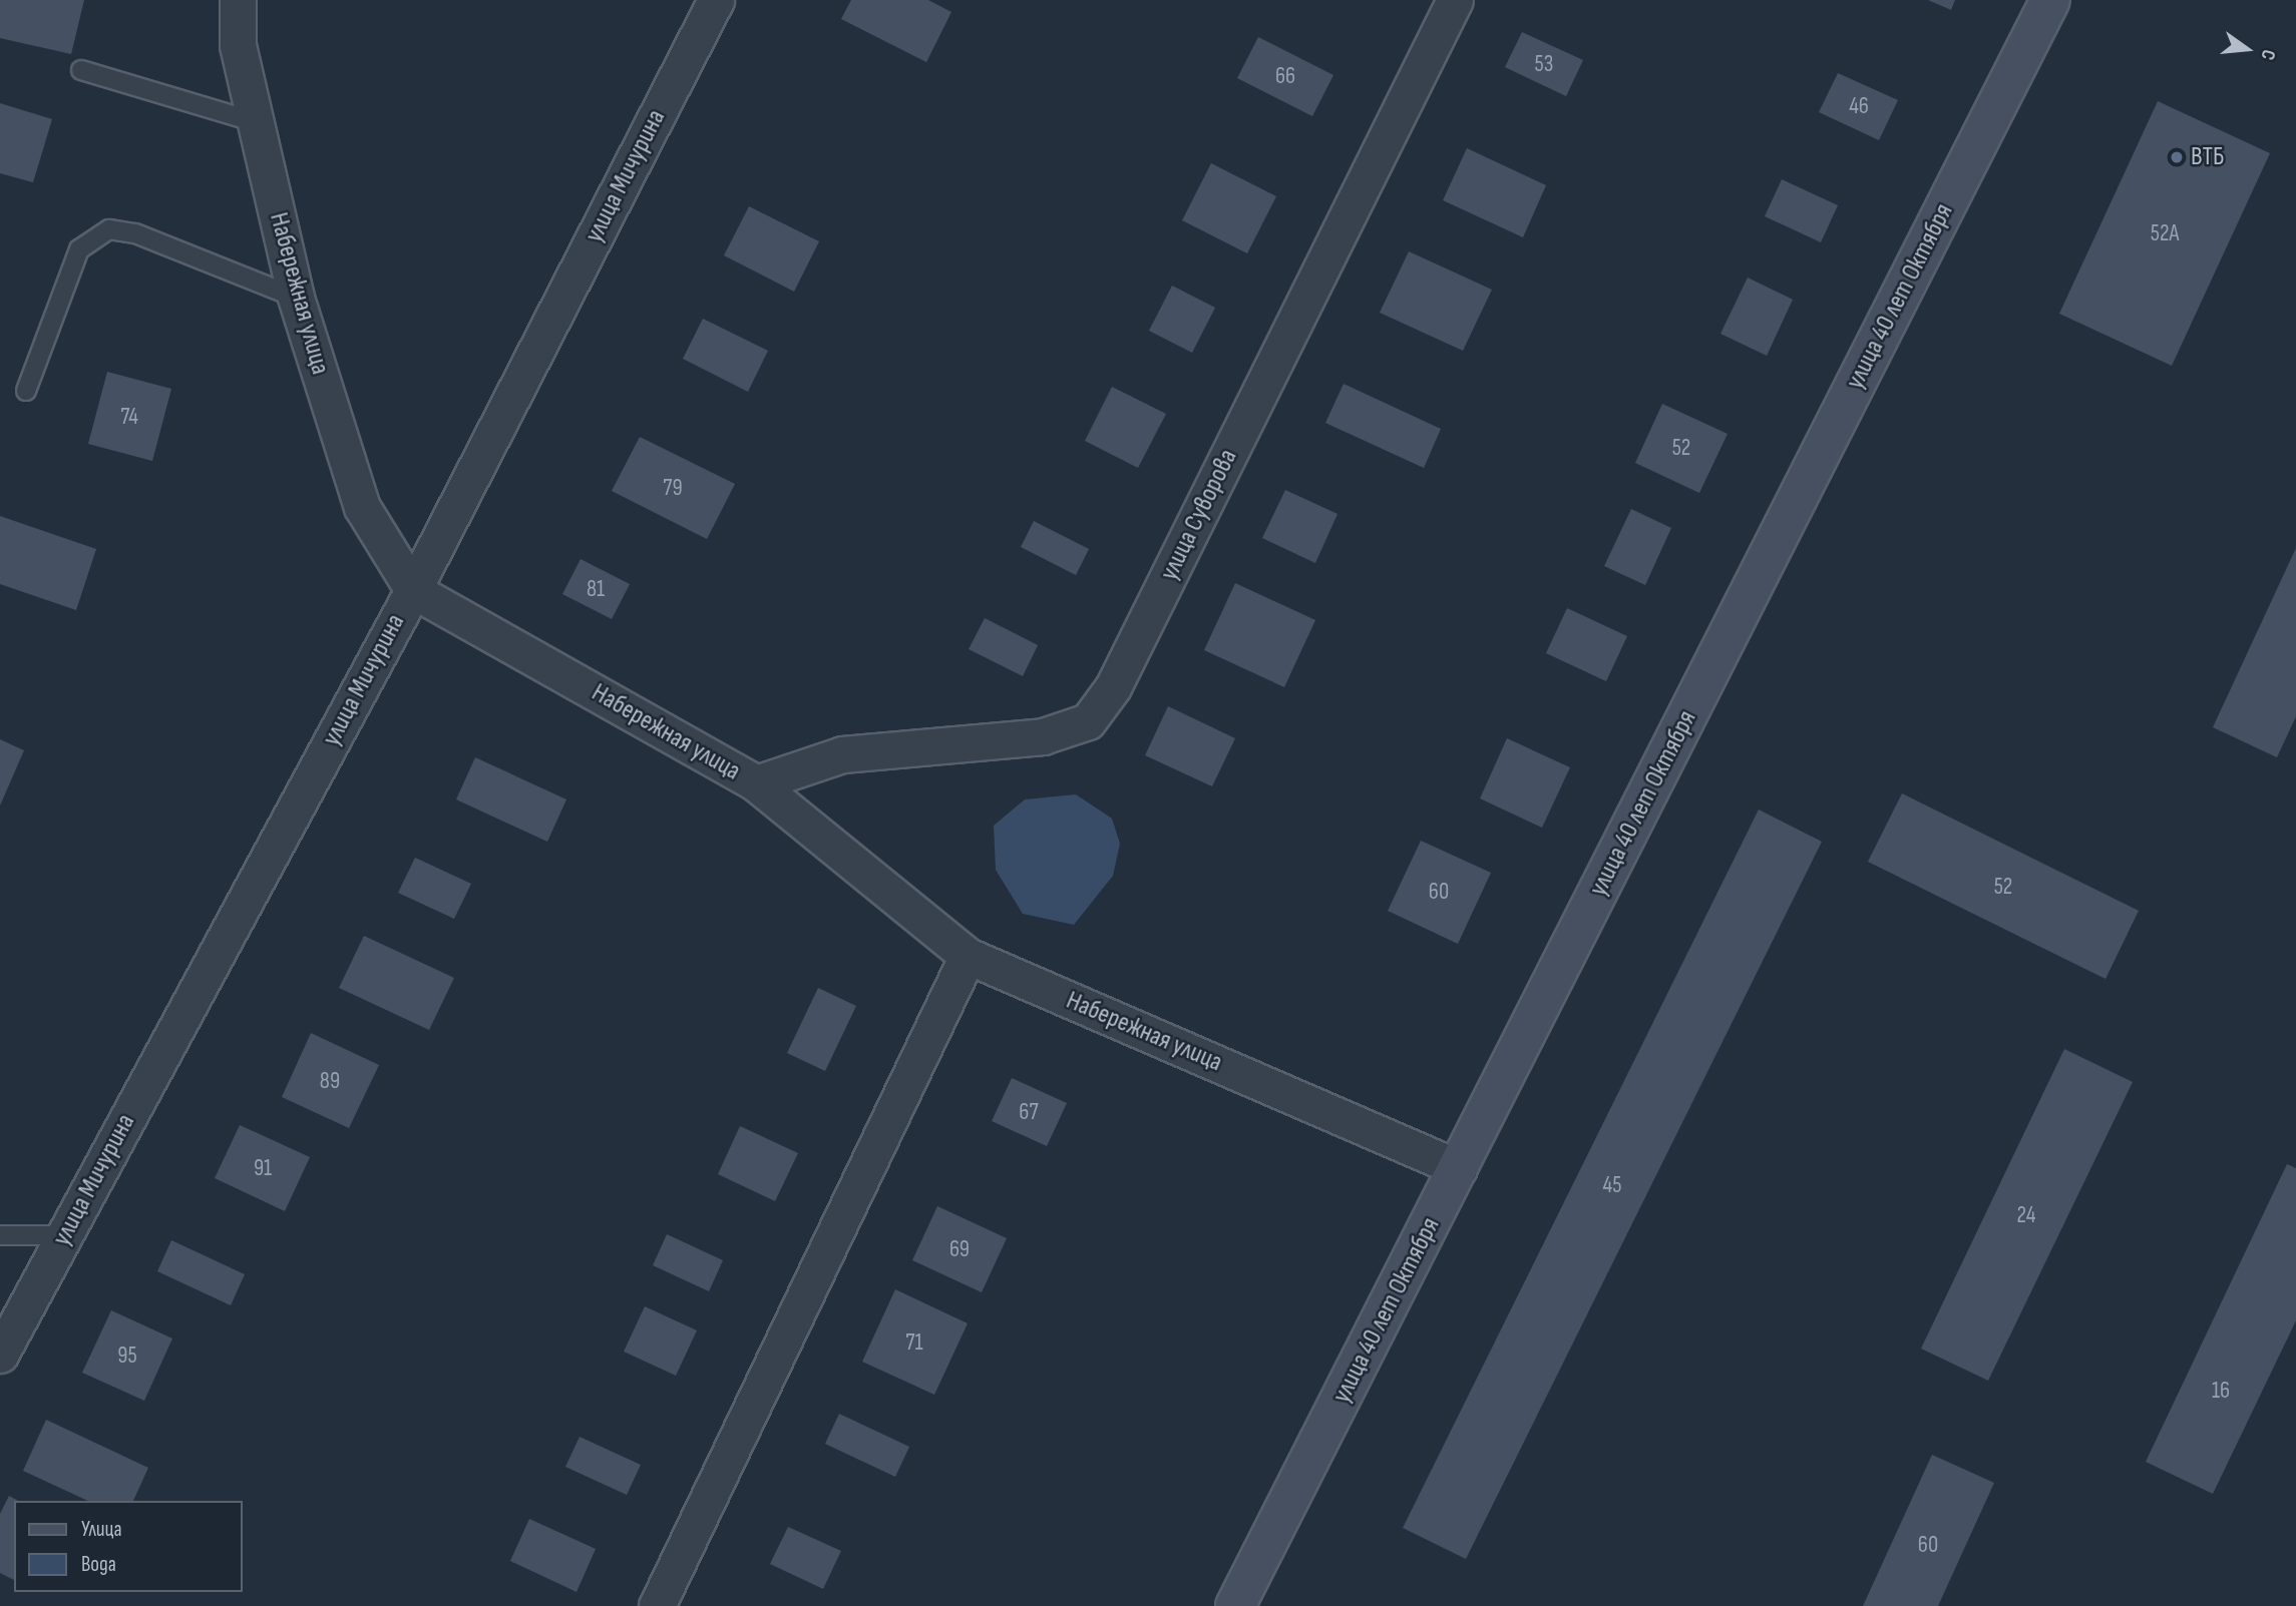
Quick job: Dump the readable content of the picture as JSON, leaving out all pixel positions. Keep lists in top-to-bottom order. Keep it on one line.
{"streets":{"street":["улица Мичурина","Набережная улица","улица 40 лет Октября","улица Суворова"]},"crossings":[["улица Мичурина","Набережная улица"],["Набережная улица","улица 40 лет Октября"],["Набережная улица","улица Суворова"]],"places":["ВТБ"],"house_numbers":["53","66","46","52А","74","52","79","81","52","60","89","67","91","45","24","69","71","95","16","60"],"legend":["Улица","Вода"],"north":"right"}
